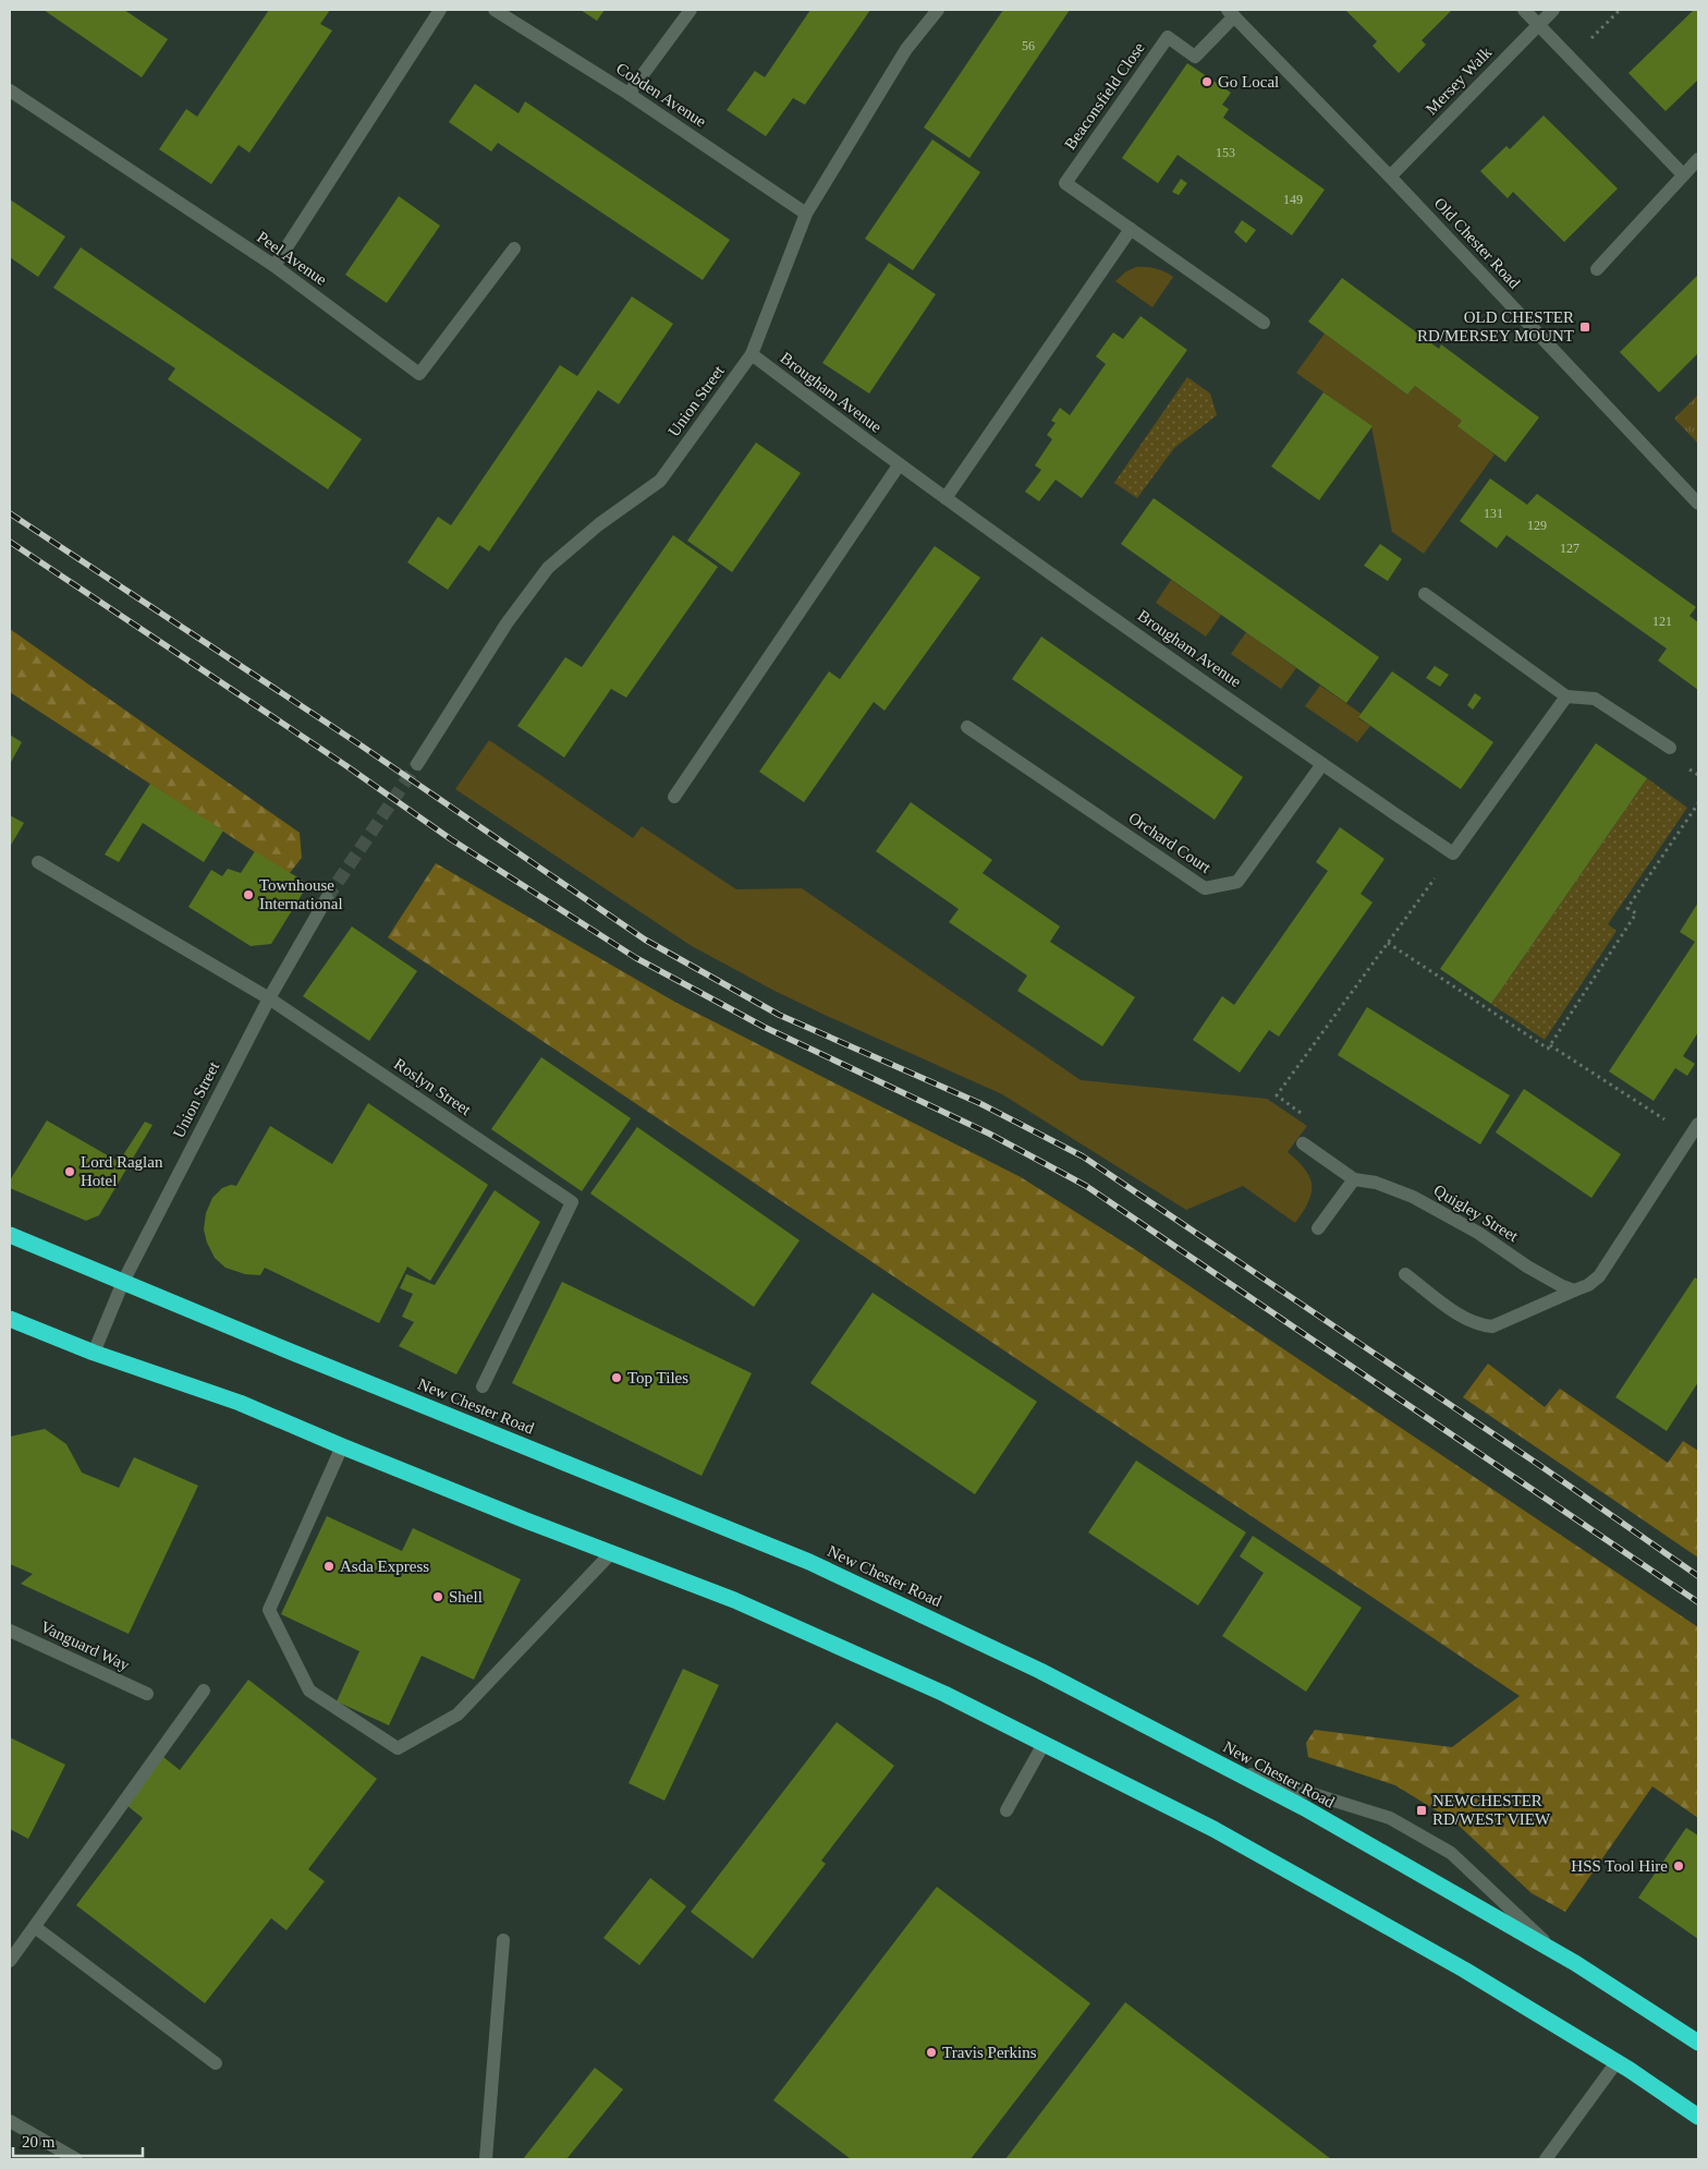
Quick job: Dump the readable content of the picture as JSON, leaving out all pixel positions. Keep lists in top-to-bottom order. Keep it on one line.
{"streets":{"highway":["New Chester Road"],"street":["Mersey Walk","Cobden Avenue","Beaconsfield Close","Old Chester Road","Peel Avenue","Brougham Avenue","Union Street","Orchard Court","Roslyn Street","Quigley Street","Vanguard Way"]},"crossings":[["Mersey Walk","Old Chester Road"],["Cobden Avenue","Union Street"],["Beaconsfield Close","Old Chester Road"],["Brougham Avenue","Union Street"],["Brougham Avenue","Orchard Court"],["Union Street","Roslyn Street"],["Union Street","New Chester Road"]],"places":{"other":["Go Local","Townhouse International","Lord Raglan Hotel","Top Tiles","Asda Express","Shell","HSS Tool Hire","Travis Perkins"],"transit":["OLD CHESTER RD/MERSEY MOUNT","NEWCHESTER RD/WEST VIEW"]},"house_numbers":["56","153","149","131","129","127","121"],"scale_bar":"20 m"}
